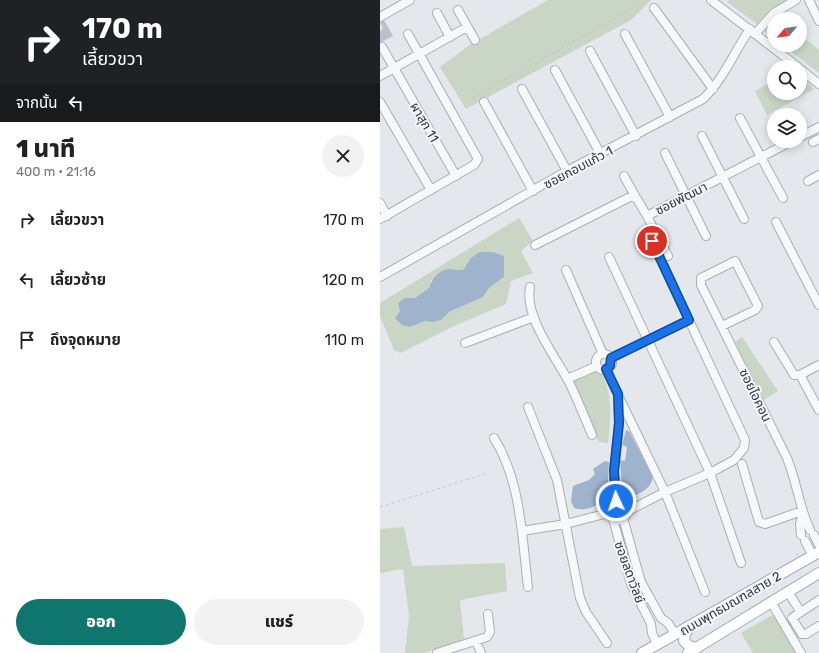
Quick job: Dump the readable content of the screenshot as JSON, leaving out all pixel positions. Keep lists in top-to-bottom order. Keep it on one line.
{"streets":{"main road":["ถนนพุทธมณฑลสาย 2"],"street":["ผาสุก 11","ซอยกอบแก้ว 1","ซอยพัฒนา","ซอยไอคอน","ซอยลดาวัลย์"]},"crossings":[["ซอยไอคอน","ถนนพุทธมณฑลสาย 2"],["ซอยลดาวัลย์","ถนนพุทธมณฑลสาย 2"]],"north":"bottom left","page":{"turn":["170 m","เลี้ยวขวา"],"then":"จากนั้น","heading":["1 นาที","400 m · 21:16"],"list":[{"name":"เลี้ยวขวา","value":"170 m"},{"name":"เลี้ยวซ้าย","value":"120 m"},{"name":"ถึงจุดหมาย","value":"110 m"}],"buttons":["ออก","แชร์"]}}
